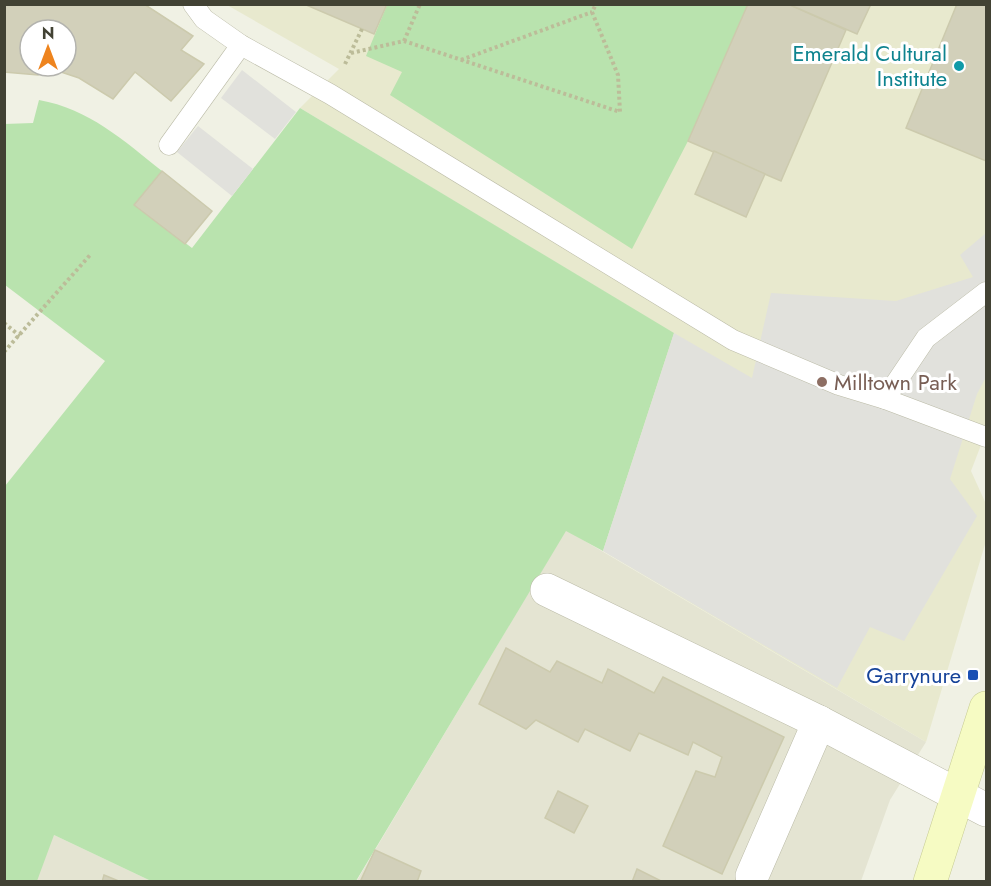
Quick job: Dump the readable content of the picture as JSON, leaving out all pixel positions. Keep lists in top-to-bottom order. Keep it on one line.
{"places":{"other":["Emerald Cultural Institute","Milltown Park"],"transit":["Garrynure"]},"north":"top"}
